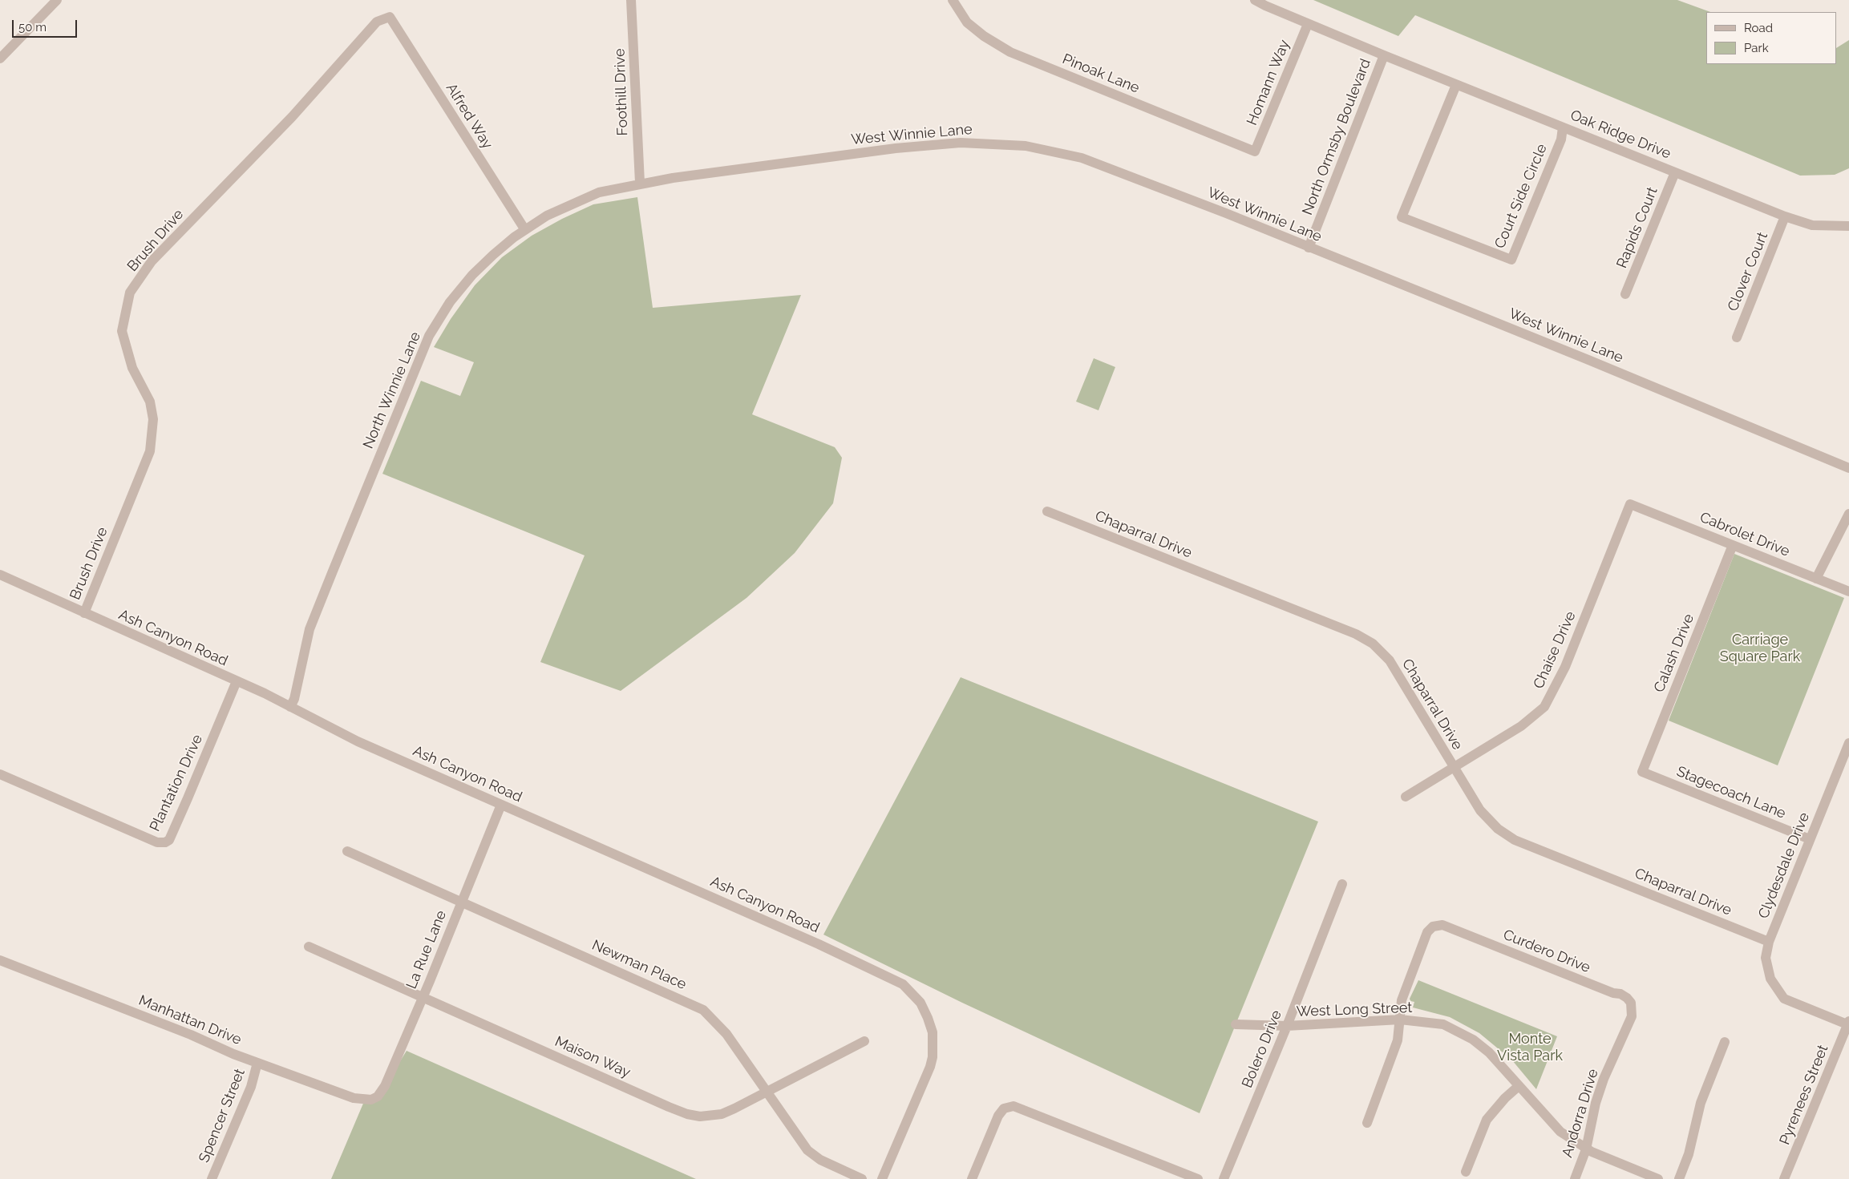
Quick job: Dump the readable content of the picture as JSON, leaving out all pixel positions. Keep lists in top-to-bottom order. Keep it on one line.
{"streets":{"street":["Pinoak Lane","Homann Way","Foothill Drive","Alfred Way","West Winnie Lane","Oak Ridge Drive","North Ormsby Boulevard","Court Side Circle","Rapids Court","Brush Drive","Clover Court","North Winnie Lane","Chaparral Drive","Cabrolet Drive","Ash Canyon Road","Chaise Drive","Calash Drive","Plantation Drive","Stagecoach Lane","Clydesdale Drive","La Rue Lane","Curdero Drive","Newman Place","West Long Street","Manhattan Drive","Bolero Drive","Maison Way","Pyrenees Street","Andorra Drive","Spencer Street"]},"crossings":[["Pinoak Lane","Homann Way"],["Homann Way","North Ormsby Boulevard"],["Foothill Drive","West Winnie Lane"],["Foothill Drive","North Winnie Lane"],["Alfred Way","Brush Drive"],["Alfred Way","North Winnie Lane"],["West Winnie Lane","North Ormsby Boulevard"],["West Winnie Lane","North Winnie Lane"],["Oak Ridge Drive","North Ormsby Boulevard"],["Oak Ridge Drive","Court Side Circle"],["Oak Ridge Drive","Rapids Court"],["Oak Ridge Drive","Clover Court"],["Brush Drive","Ash Canyon Road"],["North Winnie Lane","Ash Canyon Road"],["Chaparral Drive","Chaise Drive"],["Chaparral Drive","Clydesdale Drive"],["Cabrolet Drive","Chaise Drive"],["Cabrolet Drive","Calash Drive"],["Ash Canyon Road","Plantation Drive"],["Ash Canyon Road","La Rue Lane"],["Calash Drive","Stagecoach Lane"],["Stagecoach Lane","Clydesdale Drive"],["Clydesdale Drive","Pyrenees Street"],["La Rue Lane","Newman Place"],["La Rue Lane","Manhattan Drive"],["La Rue Lane","Maison Way"],["Curdero Drive","West Long Street"],["Curdero Drive","Andorra Drive"],["Newman Place","Maison Way"],["West Long Street","Bolero Drive"],["West Long Street","Andorra Drive"],["Manhattan Drive","Spencer Street"]],"parks":["Carriage Square Park","Monte Vista Park"],"legend":["Road","Park"],"scale_bar":"50 m"}
